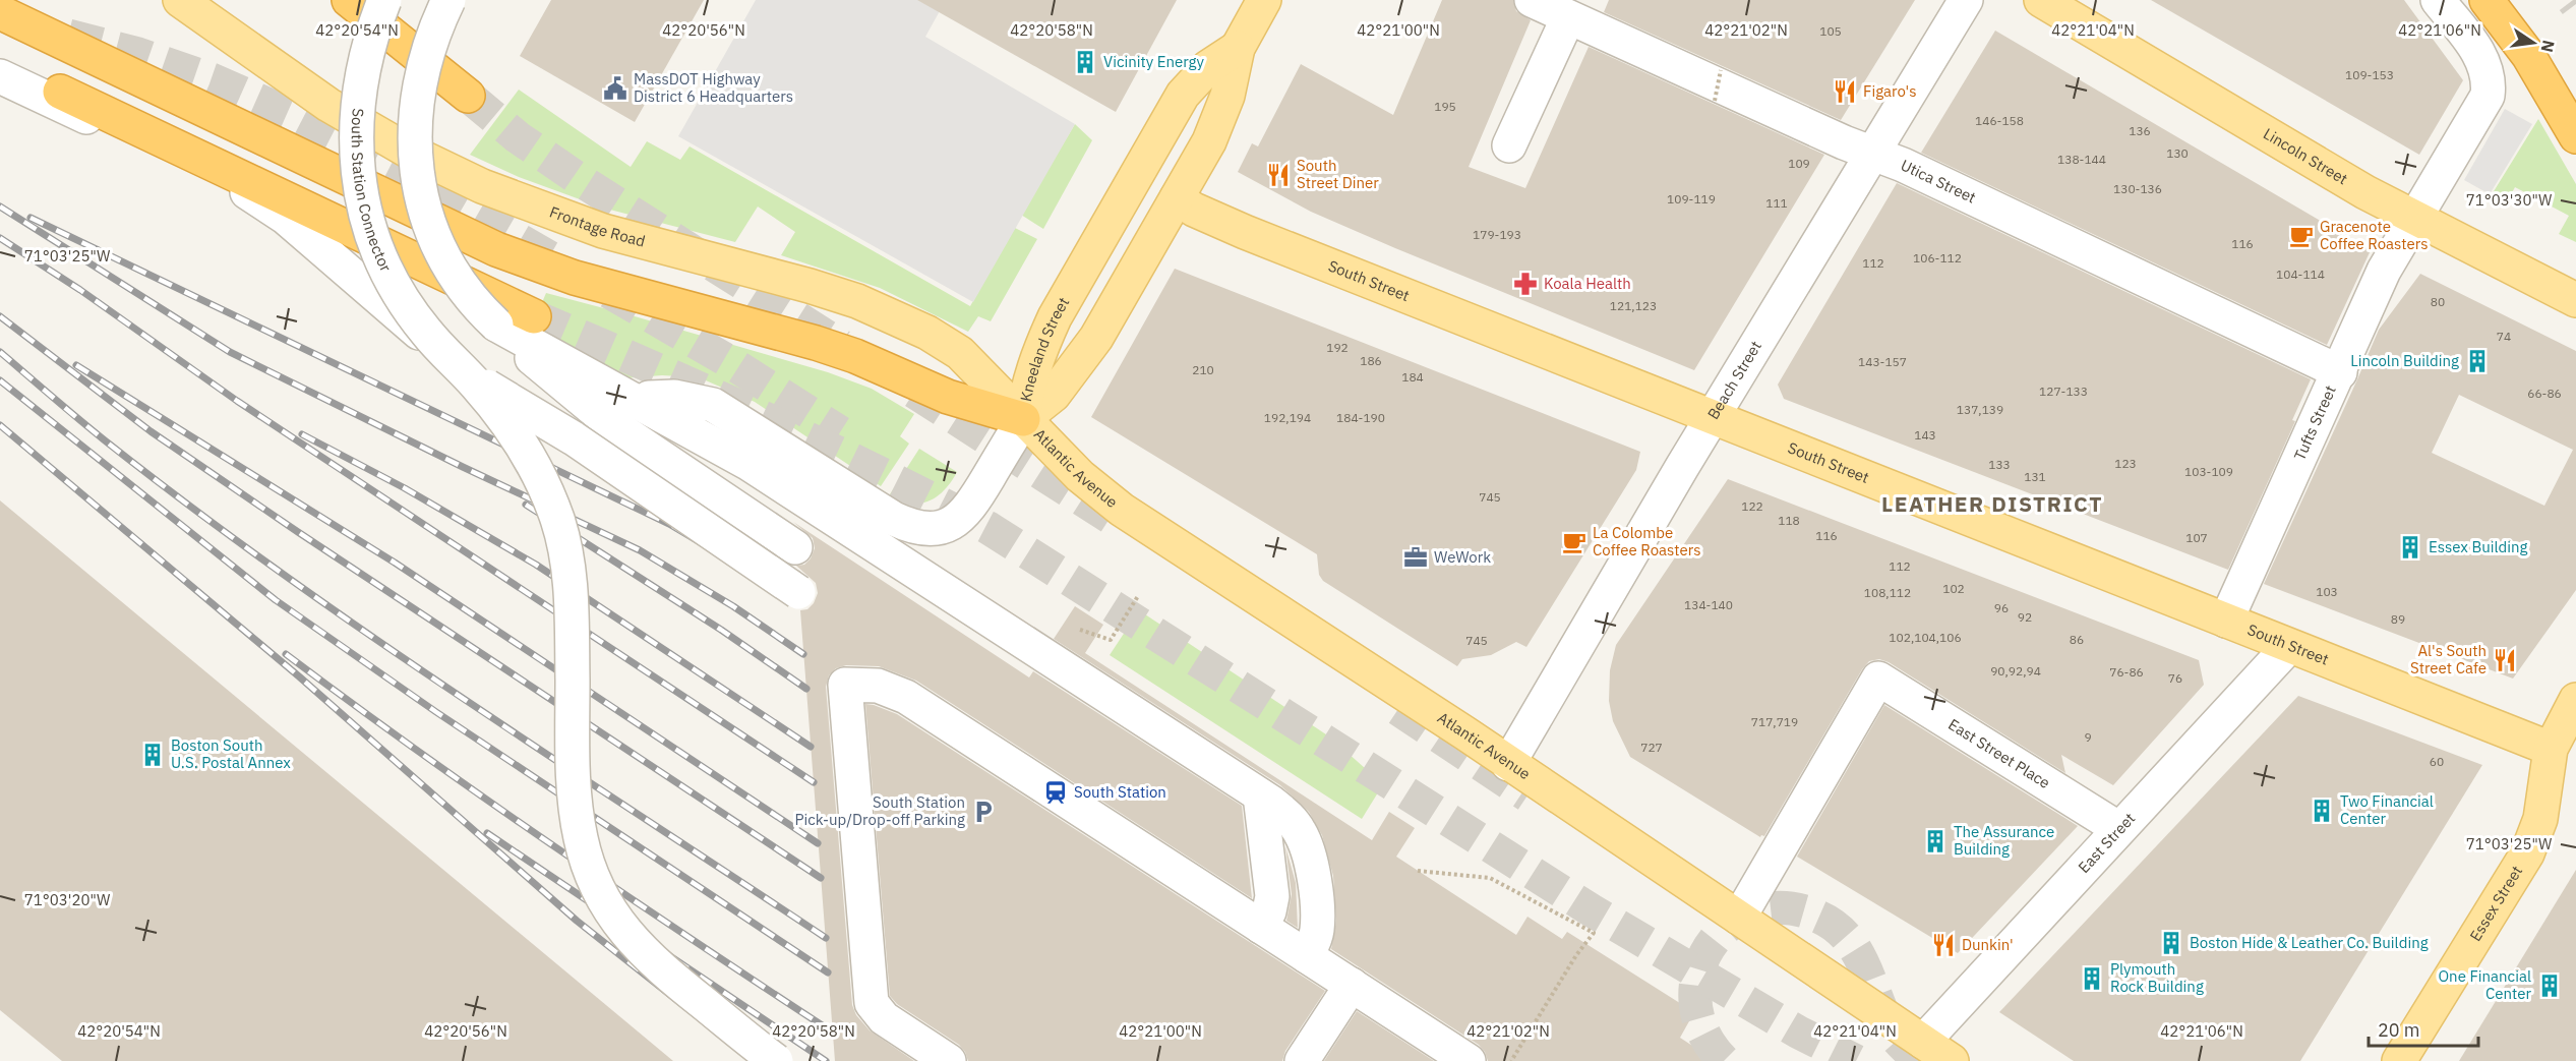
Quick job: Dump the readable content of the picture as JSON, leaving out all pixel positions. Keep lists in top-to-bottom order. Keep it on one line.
{"streets":{"main road":["Lincoln Street","Frontage Road","South Street","Kneeland Street","Atlantic Avenue","Essex Street"],"street":["Utica Street","South Station Connector","Beach Street","Tufts Street","East Street Place","East Street"]},"crossings":[["Lincoln Street","Tufts Street"],["Utica Street","Beach Street"],["Utica Street","Tufts Street"],["Frontage Road","Kneeland Street"],["Frontage Road","Atlantic Avenue"],["South Street","Kneeland Street"],["South Street","Beach Street"],["South Street","Tufts Street"],["South Street","East Street"],["South Street","Essex Street"],["Kneeland Street","Atlantic Avenue"],["Beach Street","Atlantic Avenue"],["Atlantic Avenue","East Street Place"],["Atlantic Avenue","East Street"],["East Street Place","East Street"]],"districts":["LEATHER DISTRICT"],"places":{"building":["Vicinity Energy","Lincoln Building","Essex Building","Boston South U.S. Postal Annex","Two Financial Center","The Assurance Building","Boston Hide & Leather Co. Building","Plymouth Rock Building","One Financial Center"],"public building":["MassDOT Highway District 6 Headquarters"],"restaurant":["Figaro's","South Street Diner","Al's South Street Cafe","Dunkin'"],"cafe":["Gracenote Coffee Roasters","La Colombe Coffee Roasters"],"pharmacy":["Koala Health"],"office":["WeWork"],"station":["South Station"],"parking":["South Station Pick-up/Drop-off Parking"]},"house_numbers":["105","109-153","195","146-158","136","130","138-144","109","130-136","109-119","111","179-193","116","106-112","112","104-114","80","121,123","74","192","186","143-157","210","184","127-133","66-86","137,139","192,194","184-190","143","123","133","103-109","131","745","122","118","116","107","112","102","103","108,112","134-140","96","92","89","102,104,106","86","745","90,92,94","76-86","76","717,719","9","727","60"],"scale_bar":"20 m","north":"right","coordinates":["42°20'54\"N","42°20'56\"N","42°20'58\"N","42°21'00\"N","42°21'02\"N","42°21'04\"N","42°21'06\"N","71°03'30\"W","71°03'25\"W","71°03'20\"W"]}
